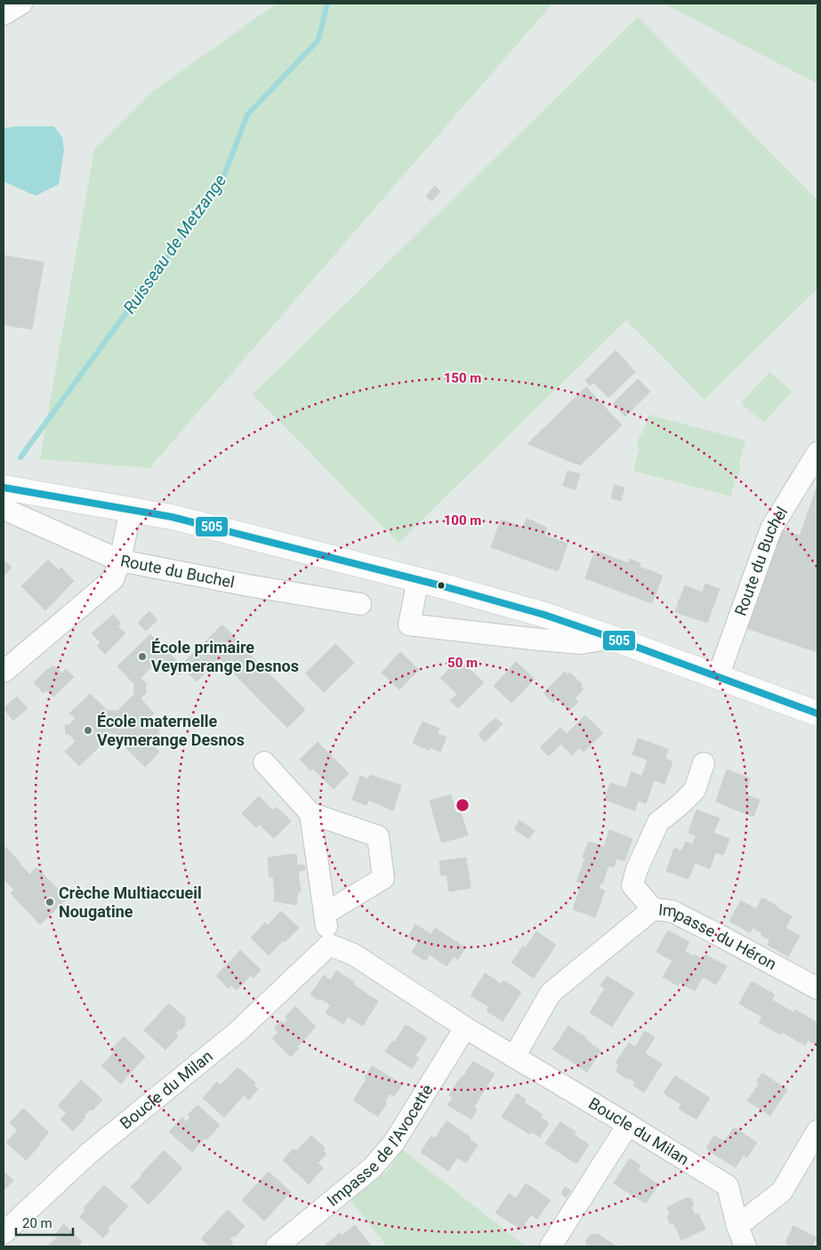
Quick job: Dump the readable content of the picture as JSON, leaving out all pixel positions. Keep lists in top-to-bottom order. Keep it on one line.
{"streets":{"street":["Route du Buchel","Impasse du Héron","Boucle du Milan","Impasse de l'Avocette"]},"crossings":[["Boucle du Milan","Impasse de l'Avocette"]],"water":["Ruisseau de Metzange"],"places":["École primaire Veymerange Desnos","École maternelle Veymerange Desnos","Crèche Multiaccueil Nougatine"],"lines":["transit line 505"],"scale_bar":"20 m","rings":["150 m","100 m","50 m"]}
